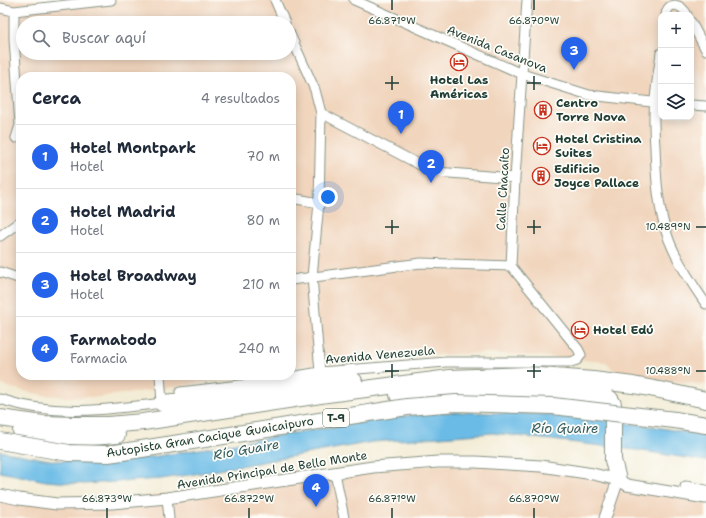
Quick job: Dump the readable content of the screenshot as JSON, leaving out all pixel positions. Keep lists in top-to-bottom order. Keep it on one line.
{"streets":{"highway":["T-9","Autopista Gran Cacique Guaicaipuro"],"street":["Avenida Casanova","Calle Chacaíto","Avenida Venezuela","Avenida Principal de Bello Monte"]},"crossings":[["Avenida Casanova","Calle Chacaíto"],["Calle Chacaíto","Avenida Venezuela"]],"water":["Río Guaire"],"places":{"hotel":["Hotel Las Américas","Hotel Cristina Suites","Hotel Edú"],"building":["Centro Torre Nova","Edificio Joyce Pallace"]},"page":{"map_buttons":["+","−"],"search":"Buscar aquí","pins":["3","1","2","4"],"heading":["Cerca","4 resultados"],"list":[{"mark":"1","name":"Hotel Montpark","note":"Hotel","value":"70 m"},{"mark":"2","name":"Hotel Madrid","note":"Hotel","value":"80 m"},{"mark":"3","name":"Hotel Broadway","note":"Hotel","value":"210 m"},{"mark":"4","name":"Farmatodo","note":"Farmacia","value":"240 m"}]},"coordinates":["66.871°W","66.870°W","10.489°N","10.488°N","66.873°W","66.872°W"]}
